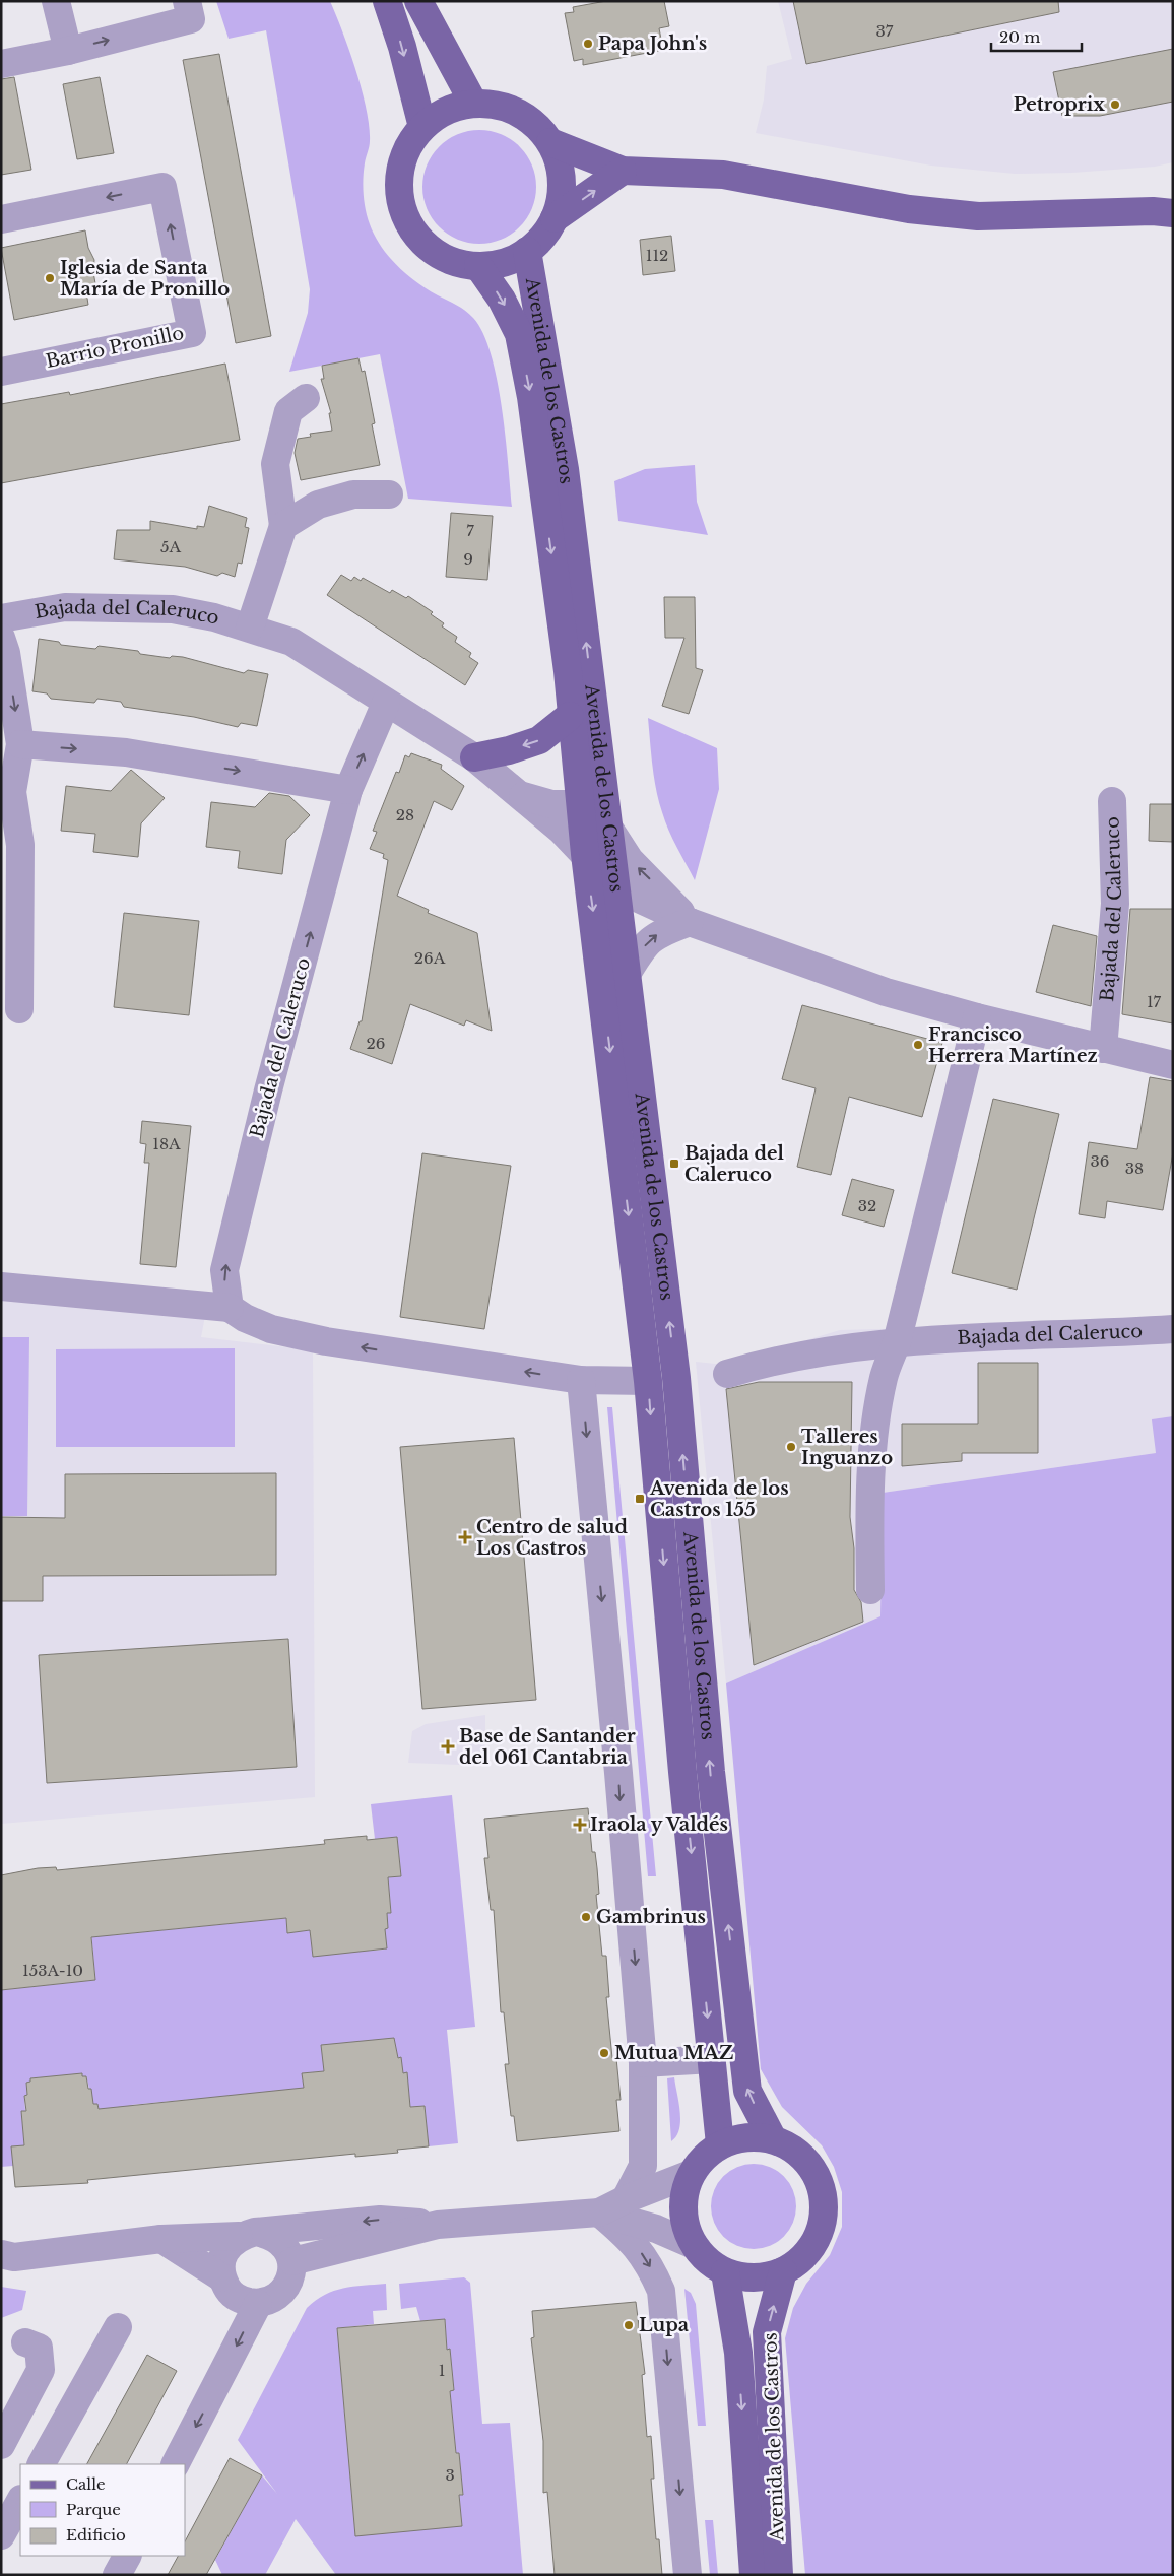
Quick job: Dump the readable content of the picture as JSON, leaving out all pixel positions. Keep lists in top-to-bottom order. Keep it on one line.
{"streets":{"main road":["Avenida de los Castros"],"street":["Barrio Pronillo","Bajada del Caleruco"]},"crossings":[["Avenida de los Castros","Bajada del Caleruco"]],"places":{"other":["Papa John's","Petroprix","Iglesia de Santa María de Pronillo","Francisco Herrera Martínez","Talleres Inguanzo","Gambrinus","Mutua MAZ","Lupa"],"transit":["Bajada del Caleruco","Avenida de los Castros 155"],"health":["Centro de salud Los Castros","Base de Santander del 061 Cantabria","Iraola y Valdés"]},"house_numbers":["37","112","7","5A","9","28","26A","17","26","18A","36","38","32","153A-10","1","3"],"legend":["Calle","Parque","Edificio"],"scale_bar":"20 m"}
